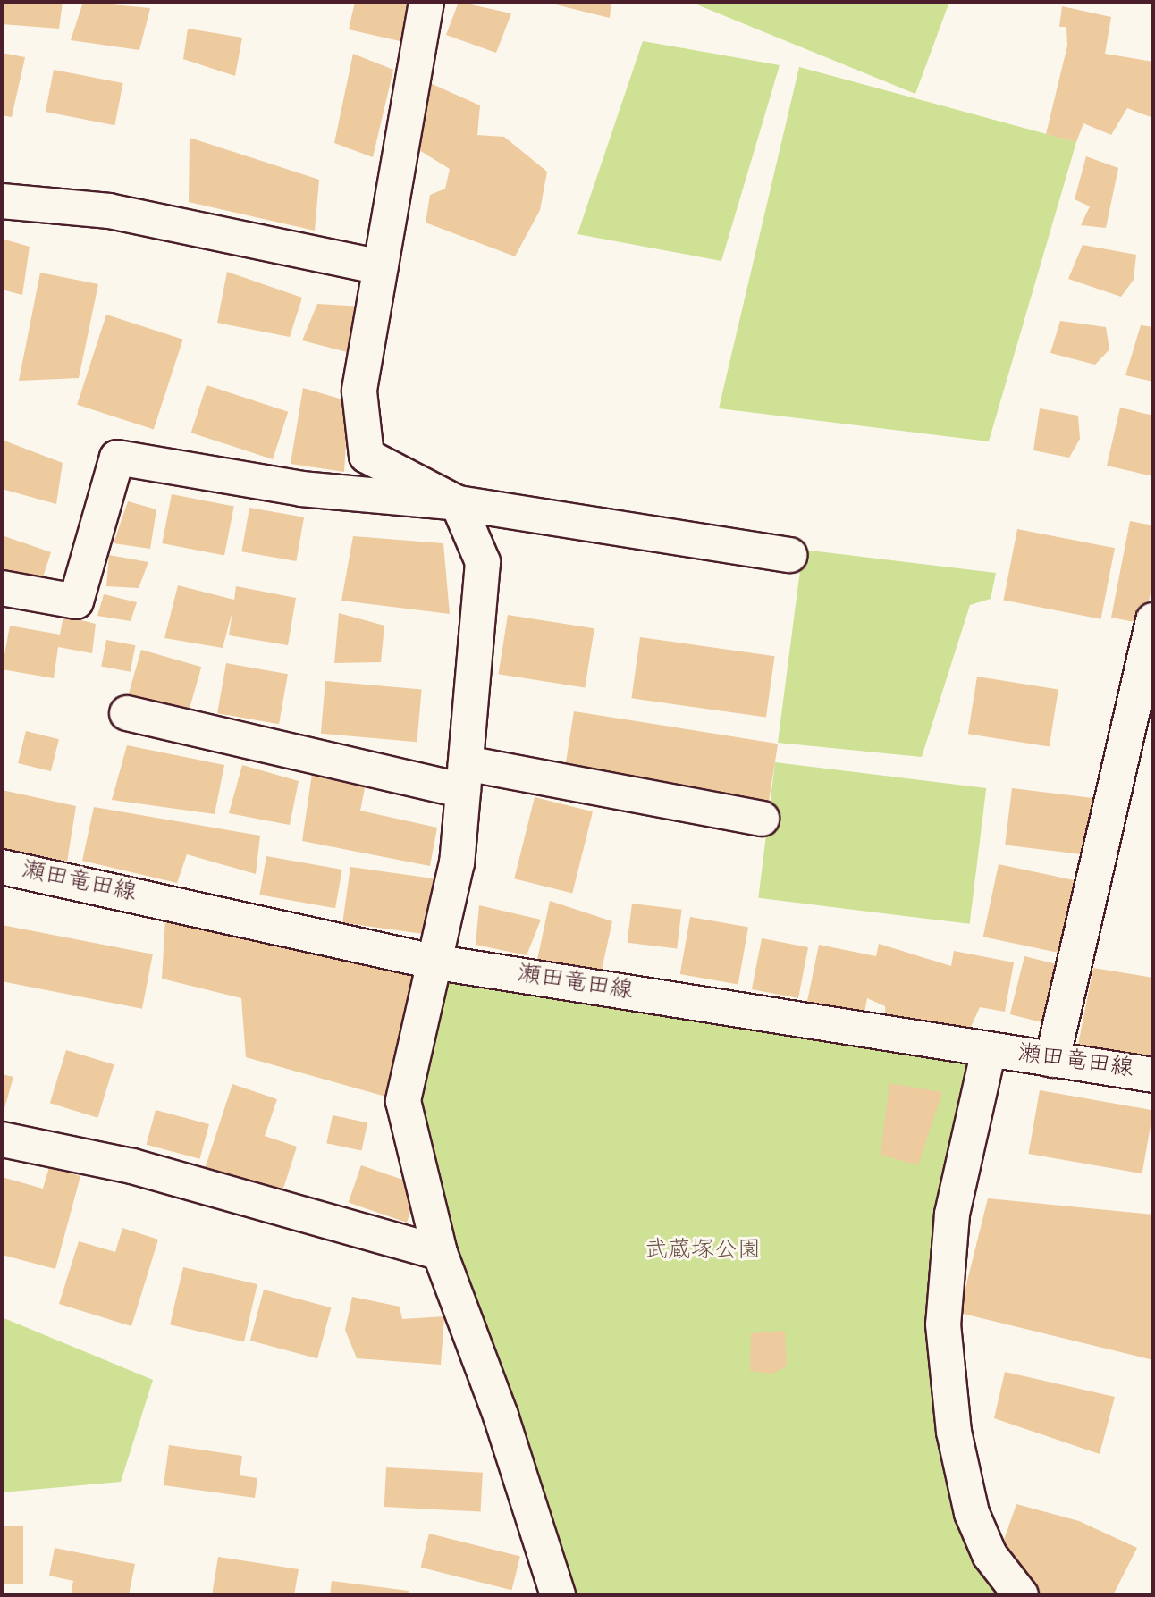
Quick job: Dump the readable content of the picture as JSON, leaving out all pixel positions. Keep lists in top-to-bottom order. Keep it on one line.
{"streets":{"street":["瀬田竜田線"]},"parks":["武蔵塚公園"]}
